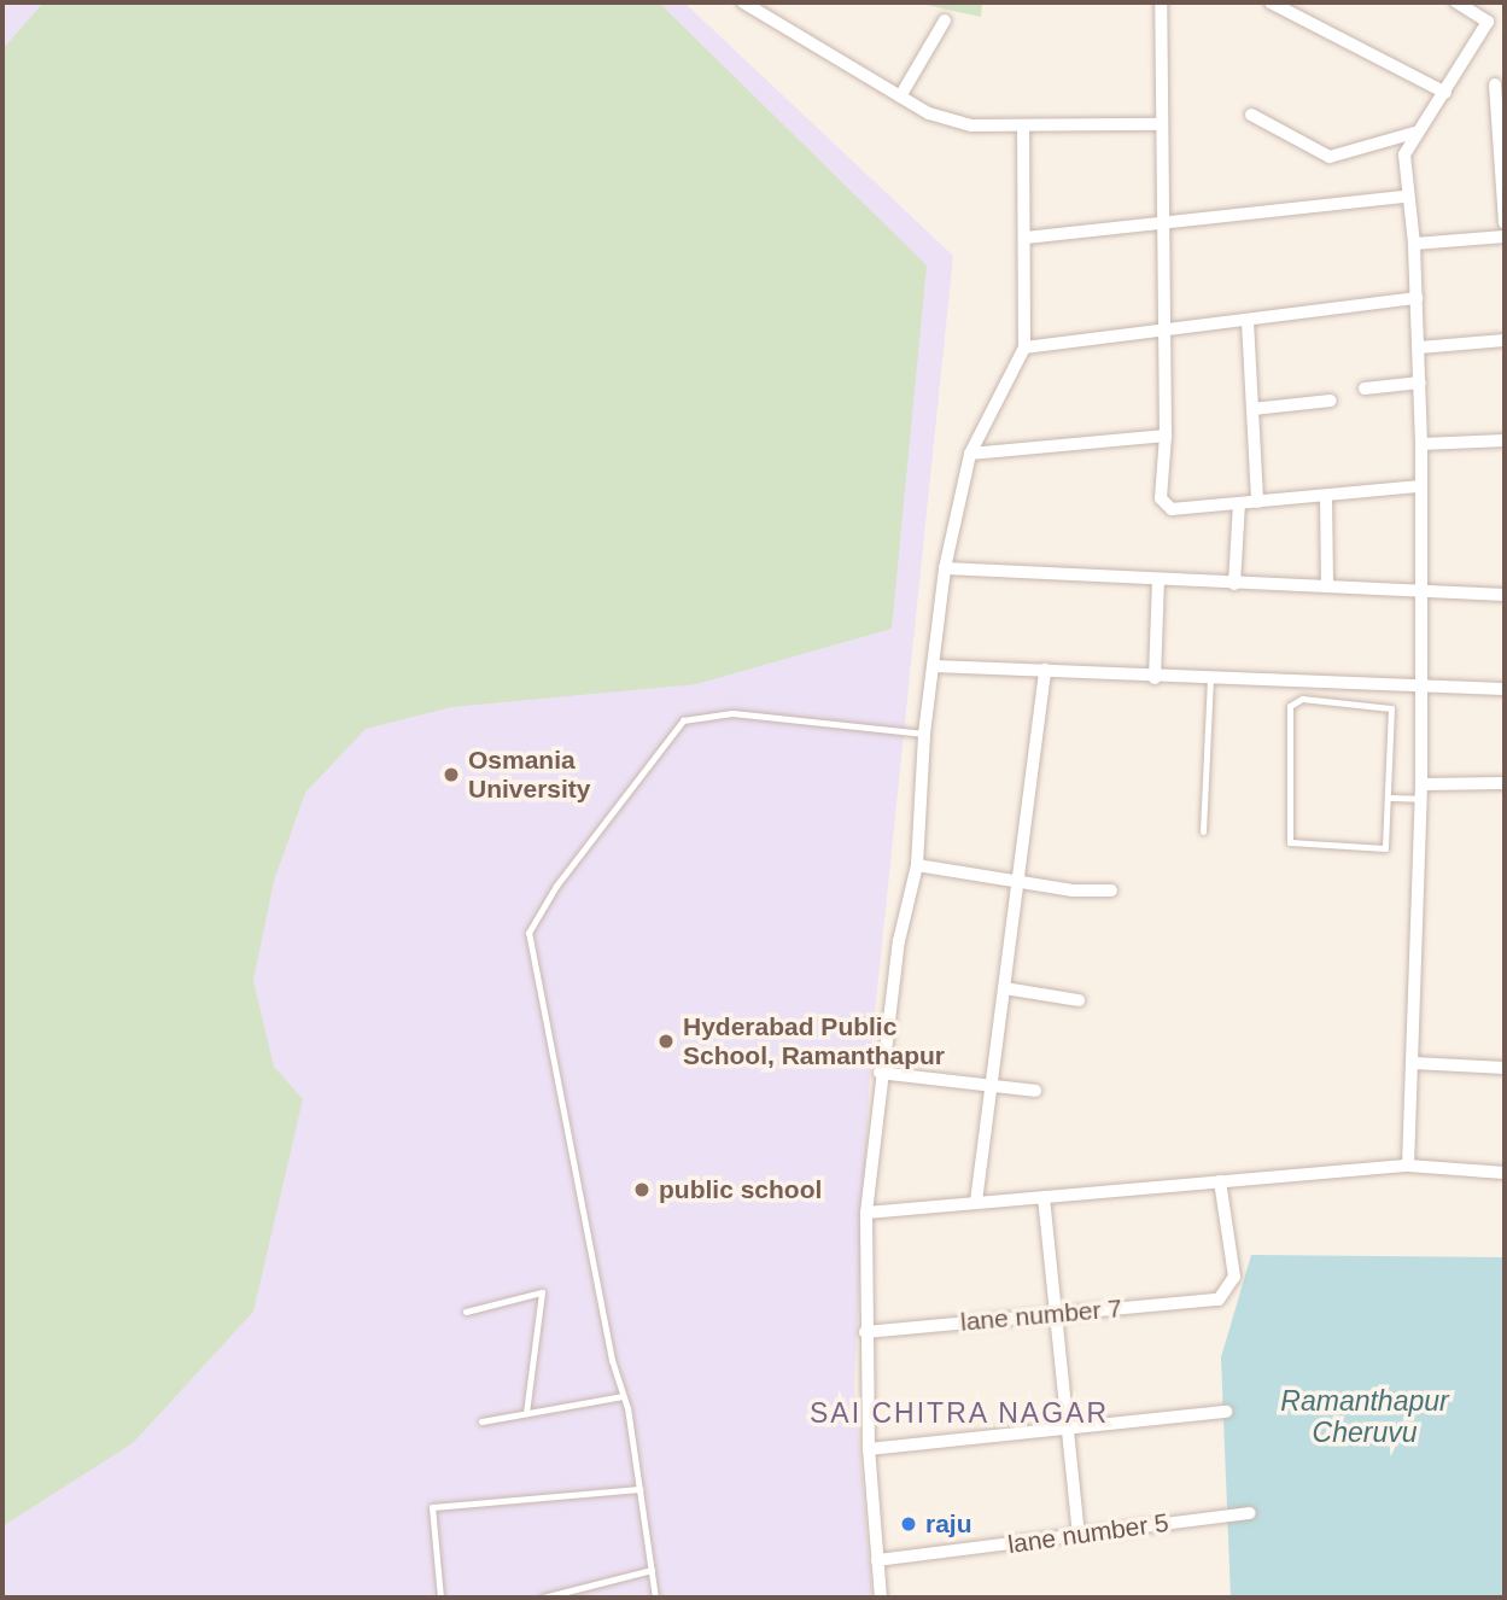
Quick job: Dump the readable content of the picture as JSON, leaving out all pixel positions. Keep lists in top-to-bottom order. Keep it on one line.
{"streets":{"street":["lane number 7","lane number 5"]},"districts":["SAI CHITRA NAGAR"],"water":["Ramanthapur Cheruvu"],"places":["Osmania University","Hyderabad Public School, Ramanthapur","public school","raju"]}
